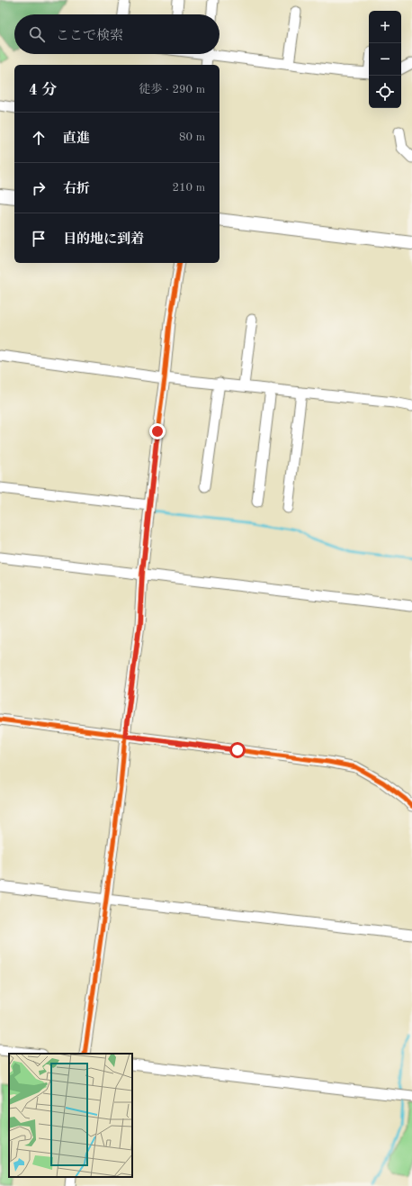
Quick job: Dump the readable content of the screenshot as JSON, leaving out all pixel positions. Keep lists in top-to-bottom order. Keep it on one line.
{"page":{"map_buttons":["+","−"],"search":"ここで検索","heading":["4 分","徒歩 · 290 m"],"list":[["直進","80 m"],["右折","210 m"],"目的地に到着"]}}
